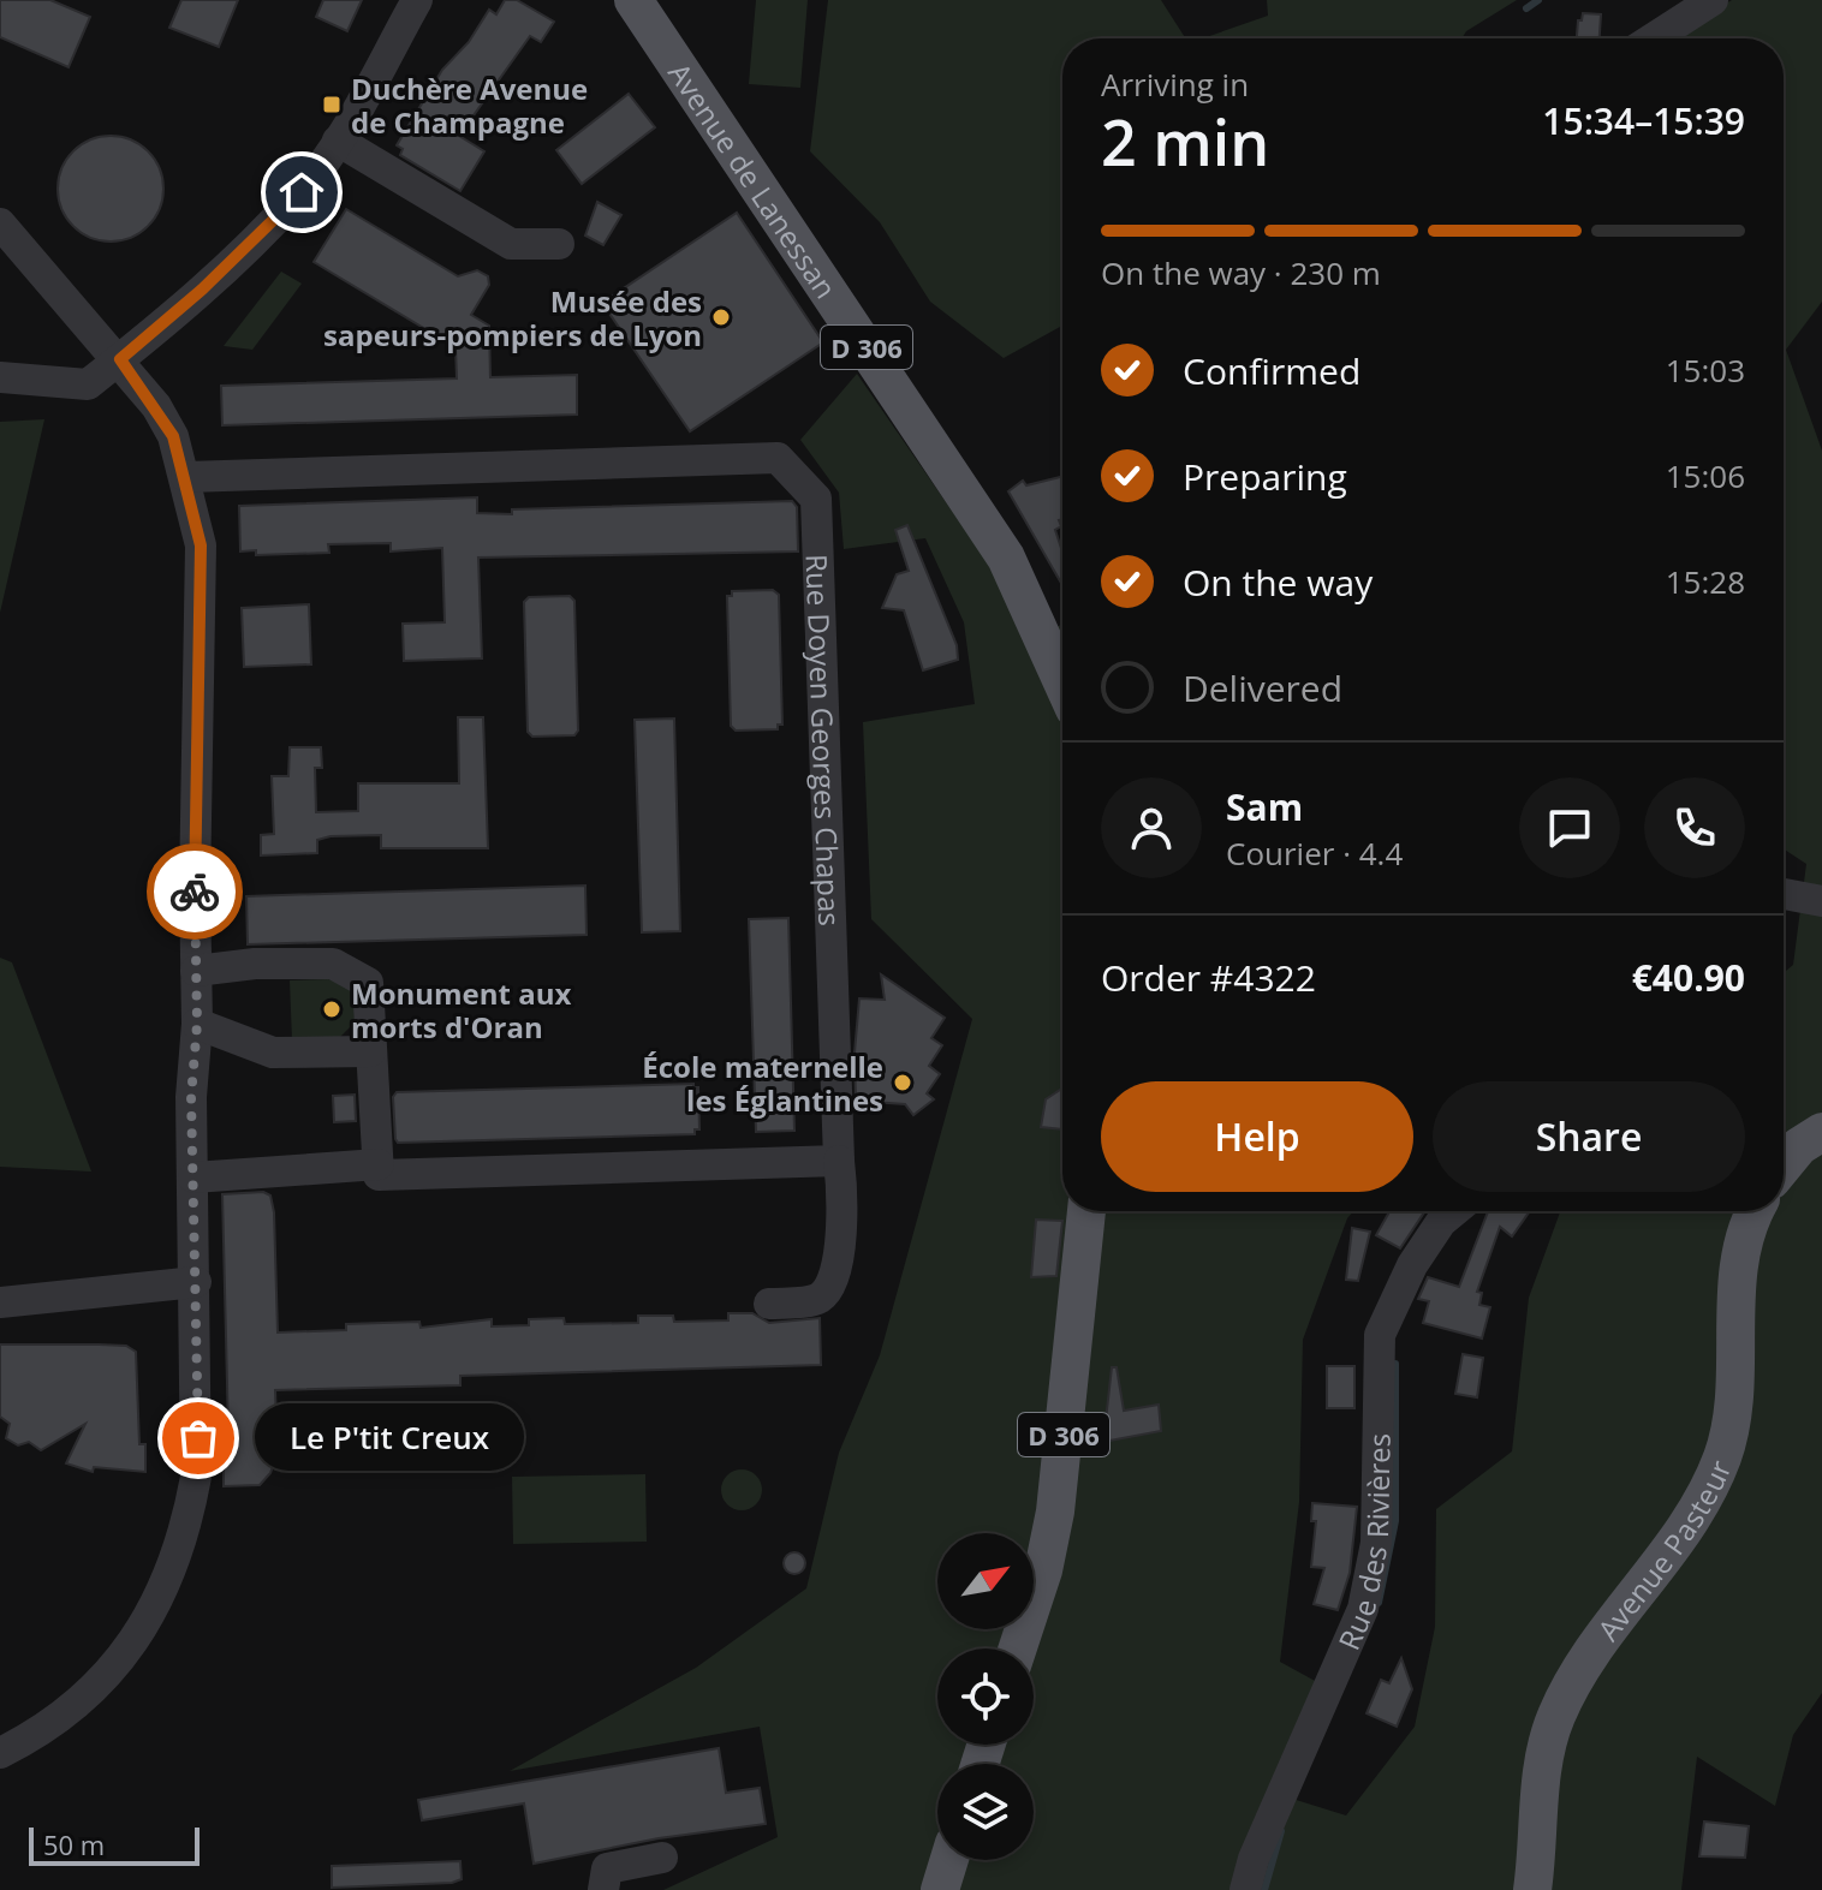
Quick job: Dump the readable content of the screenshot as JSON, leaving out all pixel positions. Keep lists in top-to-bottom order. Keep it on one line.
{"streets":{"main road":["Avenue de Lanessan","D 306","Avenue Pasteur"],"street":["Rue Doyen Georges Chapas","Rue des Rivières"]},"places":{"transit":["Duchère Avenue de Champagne"],"other":["Musée des sapeurs-pompiers de Lyon","Monument aux morts d'Oran","École maternelle les Églantines","Le P'tit Creux"]},"scale_bar":"50 m","north":"top right","page":{"heading":["2 min","Arriving in","15:34–15:39"],"panel":["Sam","Courier · 4.4","Order #4322","€40.90"],"bar":"On the way · 230 m","list":[["Confirmed","15:03"],["Preparing","15:06"],["On the way","15:28"],"Delivered"],"buttons":["Help","Share"],"bubble":"Le P'tit Creux","scale":"50 m"}}
